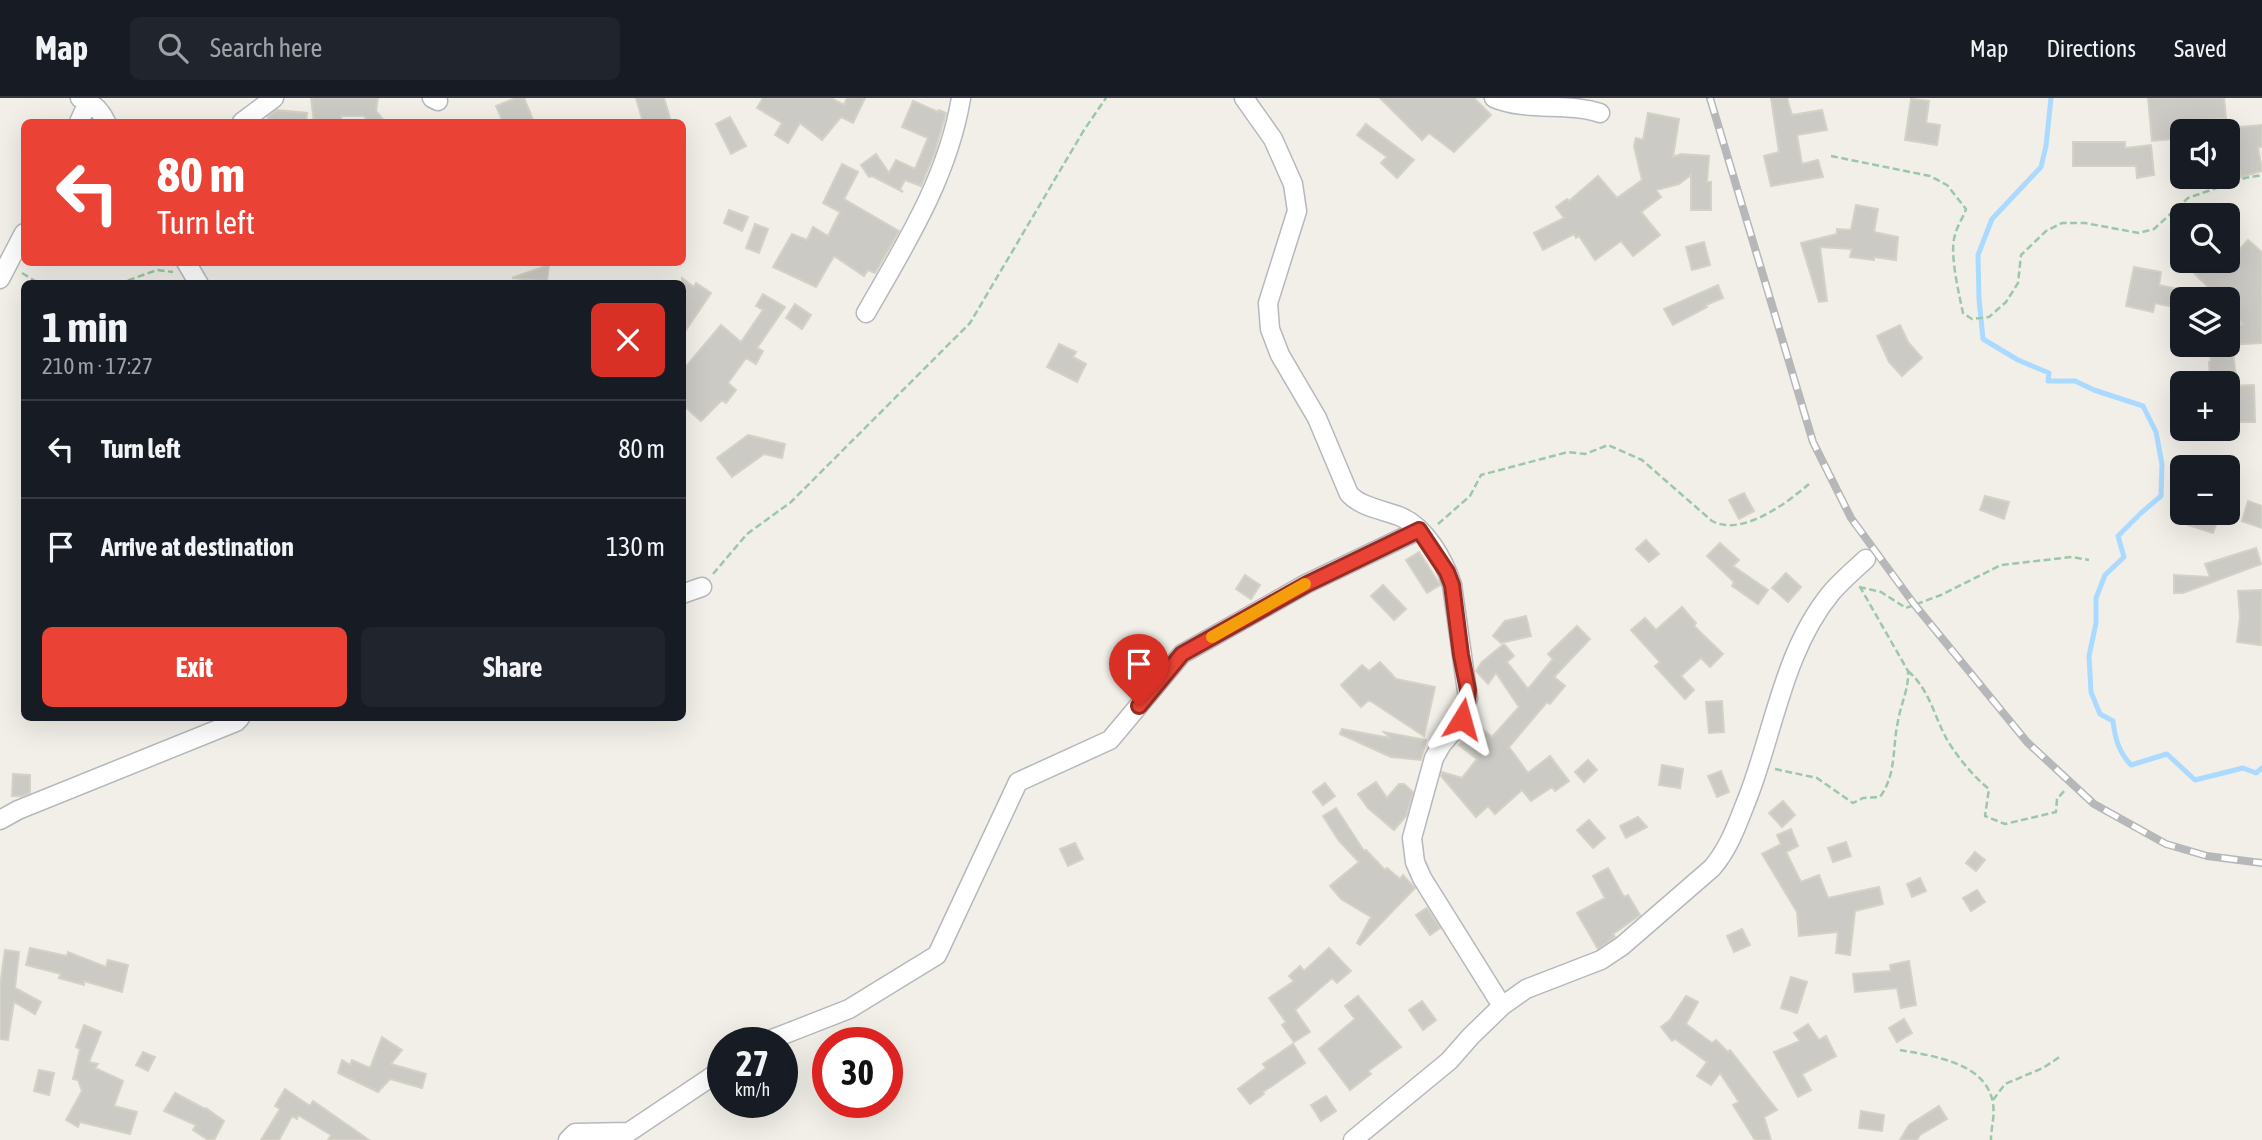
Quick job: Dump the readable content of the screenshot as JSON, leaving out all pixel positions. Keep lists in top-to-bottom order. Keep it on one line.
{"page":{"header":"Map","search":"Search here","nav":["Map","Directions","Saved"],"map_buttons":["+","−"],"turn":["80 m","Turn left"],"heading":["1 min","210 m · 17:27"],"list":[{"name":"Turn left","value":"80 m"},{"name":"Arrive at destination","value":"130 m"}],"buttons":["Exit","Share"],"speed":"27 km/h","limit":"30"}}
